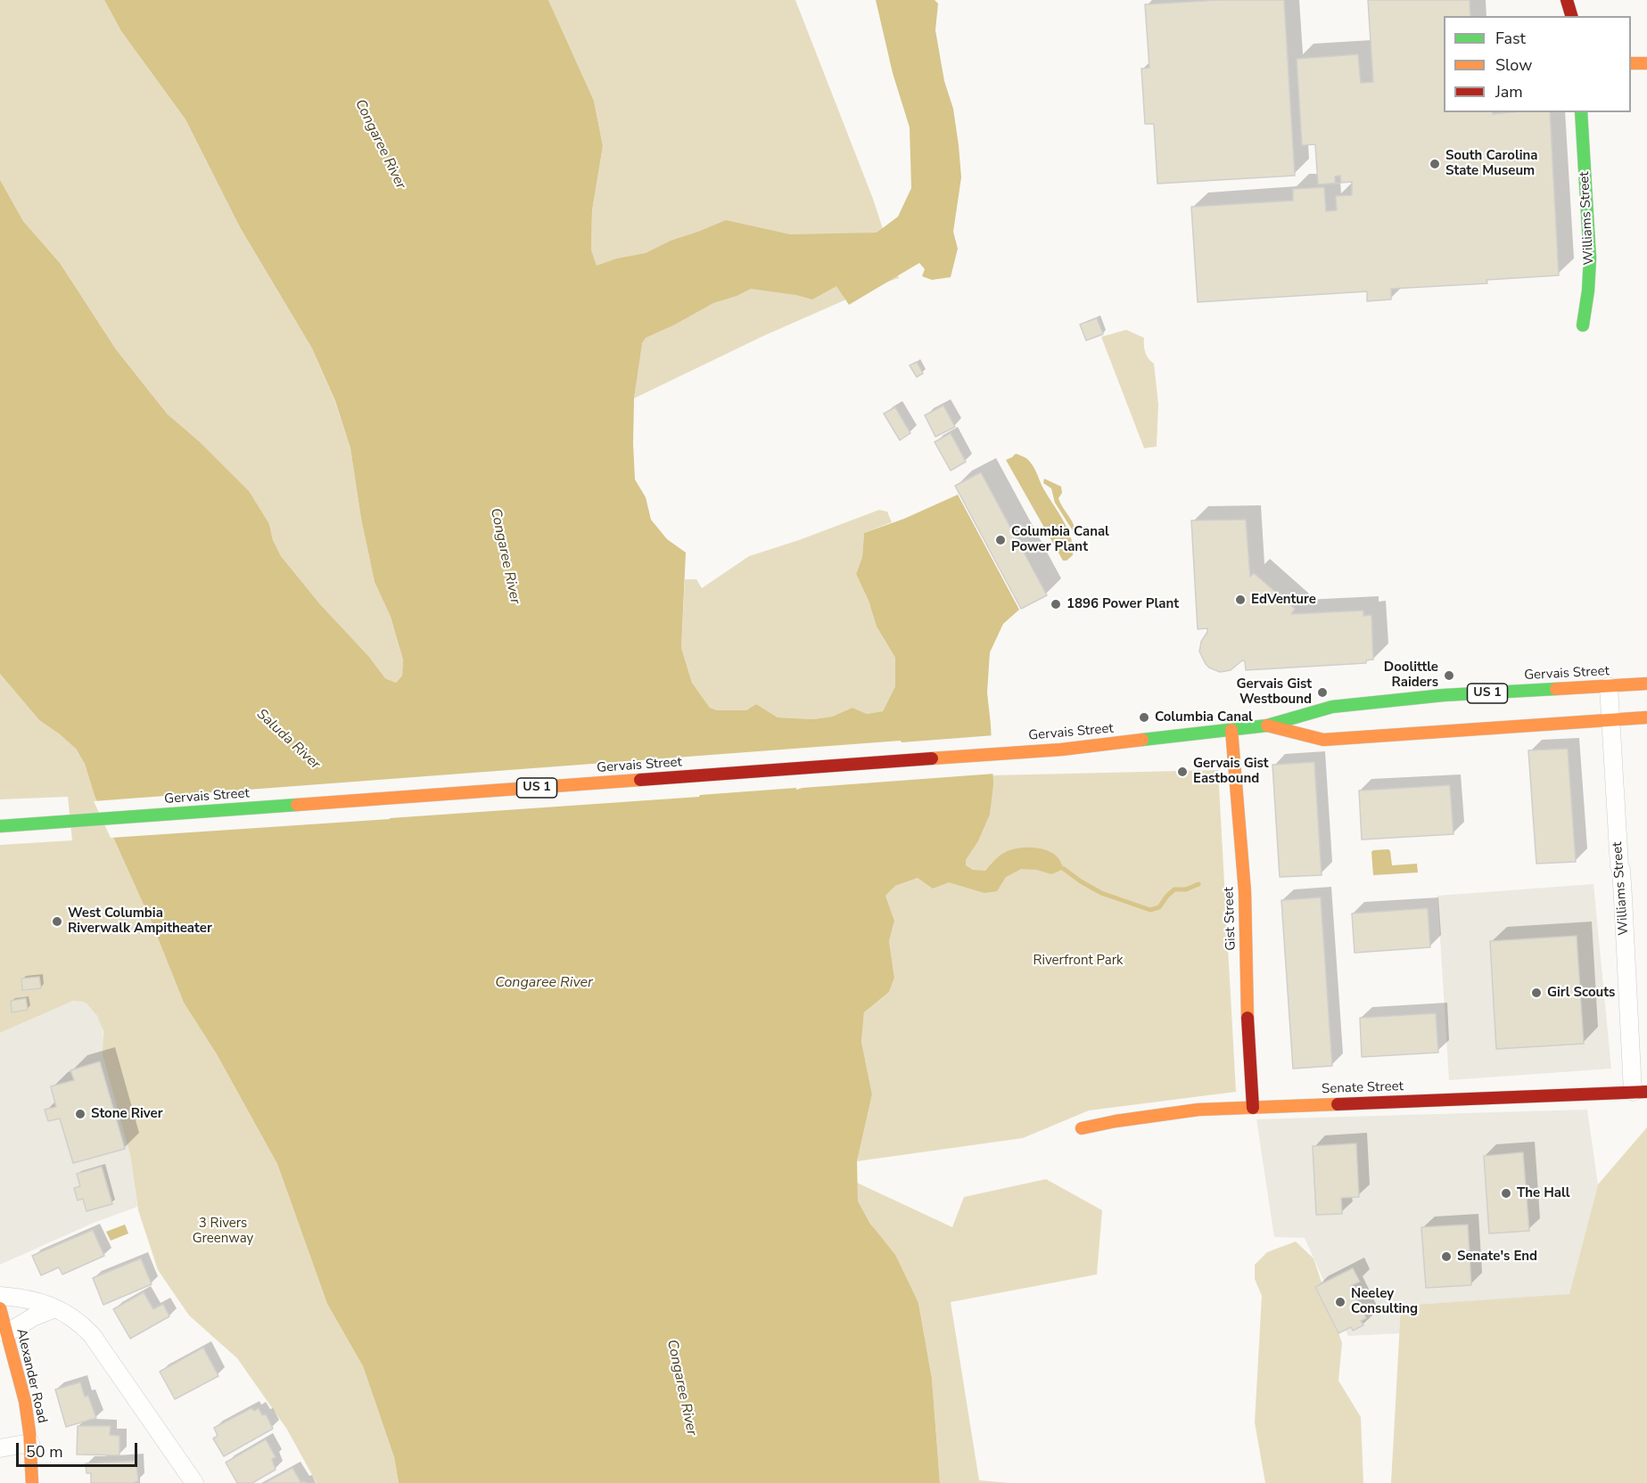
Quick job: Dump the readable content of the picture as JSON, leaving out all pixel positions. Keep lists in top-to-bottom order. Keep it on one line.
{"streets":{"main road":["Williams Street","Gervais Street","US 1","Gist Street","Senate Street","Alexander Road"]},"crossings":[["Williams Street","Gervais Street"],["Williams Street","Senate Street"],["Gervais Street","Gist Street"],["Gist Street","Senate Street"]],"water":["Congaree River","Saluda River"],"parks":["Riverfront Park","3 Rivers Greenway"],"places":["South Carolina State Museum","Columbia Canal Power Plant","EdVenture","1896 Power Plant","Doolittle Raiders","Gervais Gist Westbound","Columbia Canal","Gervais Gist Eastbound","West Columbia Riverwalk Ampitheater","Girl Scouts","Stone River","The Hall","Senate's End","Neeley Consulting"],"legend":["Fast","Slow","Jam"],"scale_bar":"50 m"}
